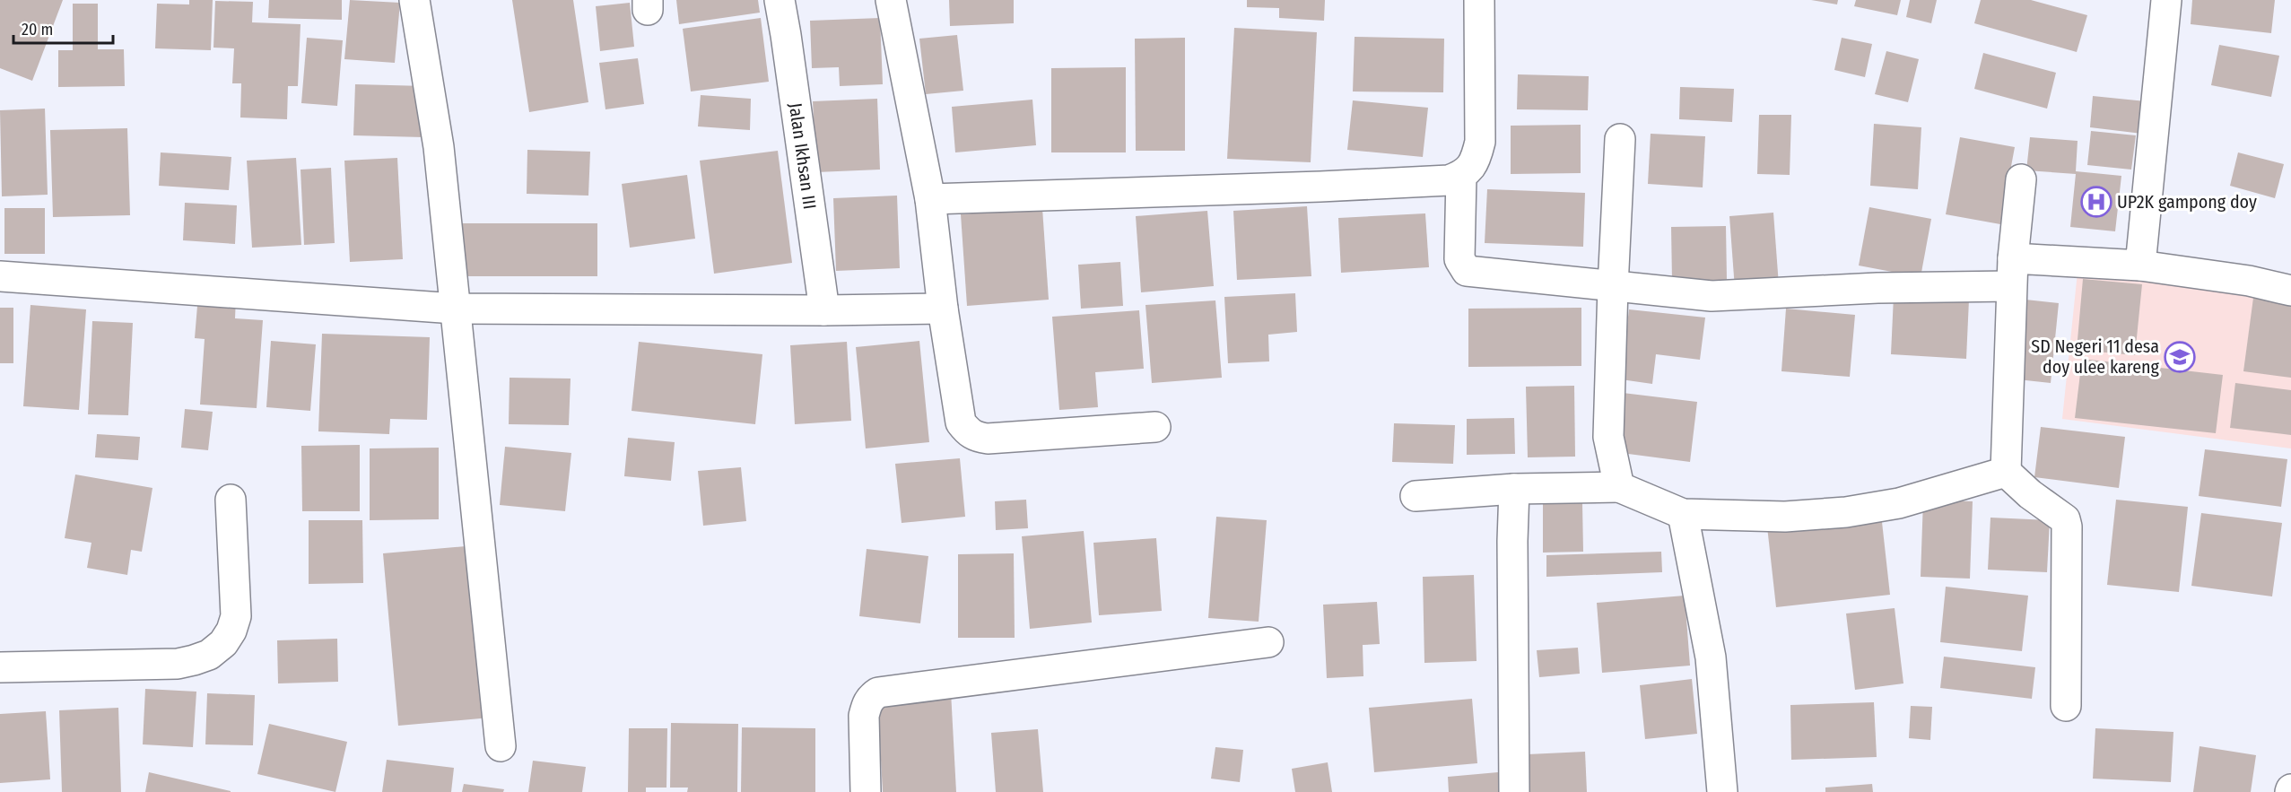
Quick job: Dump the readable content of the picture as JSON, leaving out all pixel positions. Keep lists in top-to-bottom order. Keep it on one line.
{"streets":{"street":["Jalan Ikhsan III"]},"places":{"hospital":["UP2K gampong doy"],"school or university":["SD Negeri 11 desa doy ulee kareng"]},"scale_bar":"20 m"}
